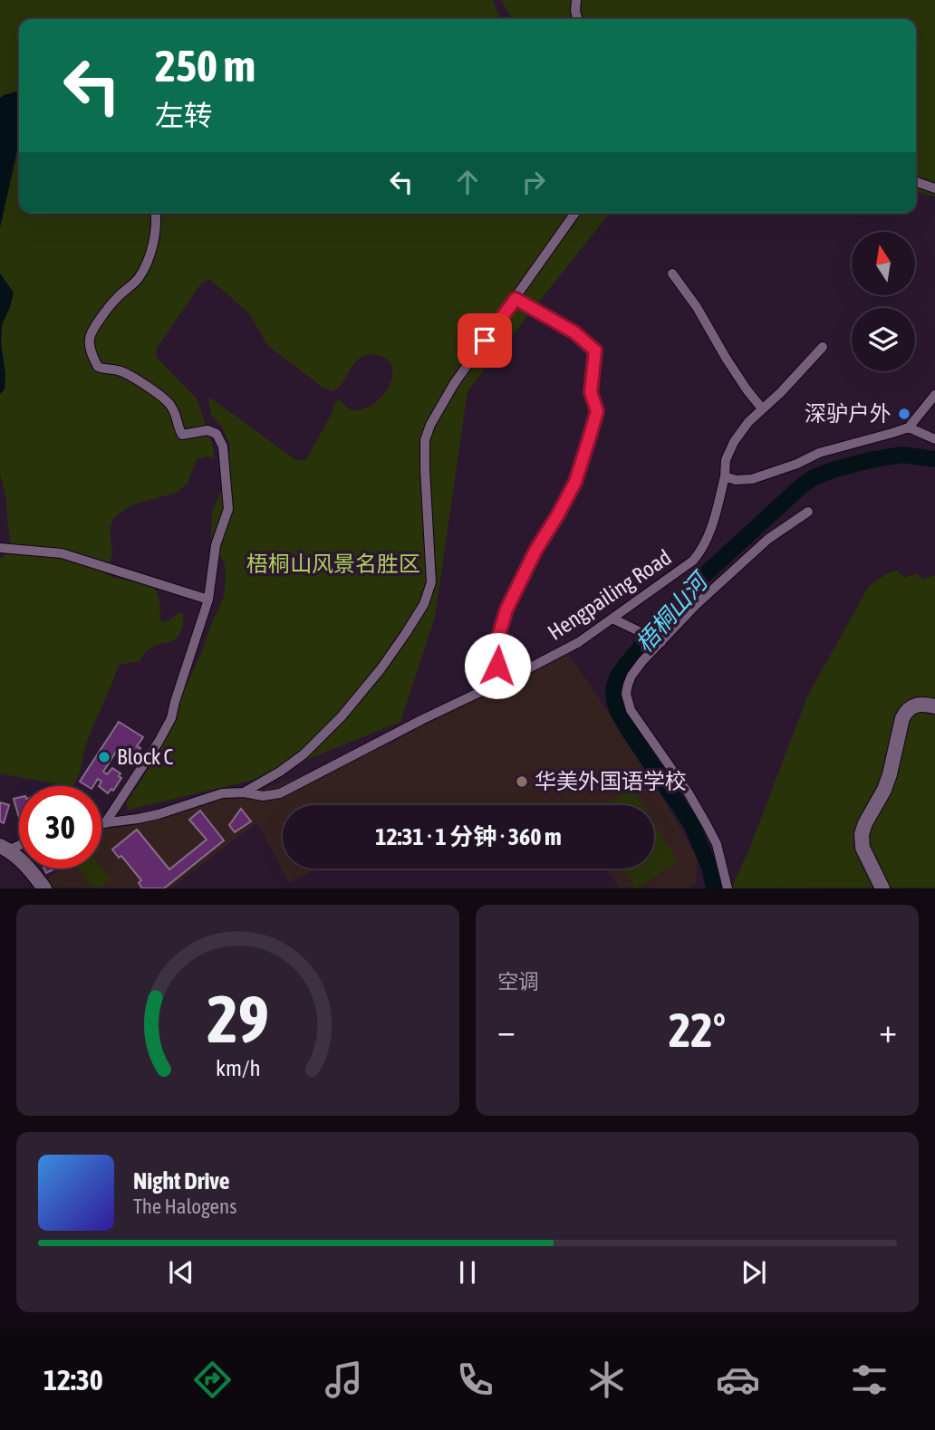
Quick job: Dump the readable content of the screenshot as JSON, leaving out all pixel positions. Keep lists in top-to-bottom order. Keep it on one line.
{"streets":{"street":["Hengpailing Road"]},"water":["梧桐山河"],"parks":["梧桐山风景名胜区"],"places":["深驴户外","Block C","华美外国语学校"],"north":"top","page":{"turn":["250 m","左转"],"limit":"30","trip":"12:31 · 1 分钟 · 360 m","tile":"空调","heat":["−","22°","+"],"song":["Night Drive","The Halogens"],"tabs":"12:30","gauge":["29","km/h"]}}
